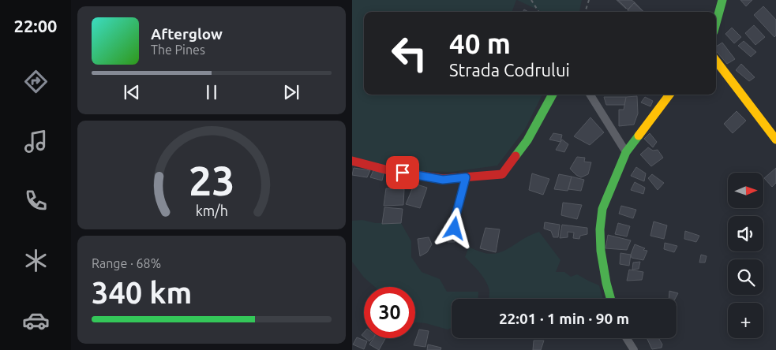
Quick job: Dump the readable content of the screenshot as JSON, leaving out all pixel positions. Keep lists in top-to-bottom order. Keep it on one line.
{"north":"right","page":{"tabs":"22:00","turn":["40 m","Strada Codrului"],"song":["Afterglow","The Pines"],"map_buttons":"+","tile":["Range · 68%","340 km"],"limit":"30","trip":"22:01 · 1 min · 90 m","gauge":["23","km/h"]}}
